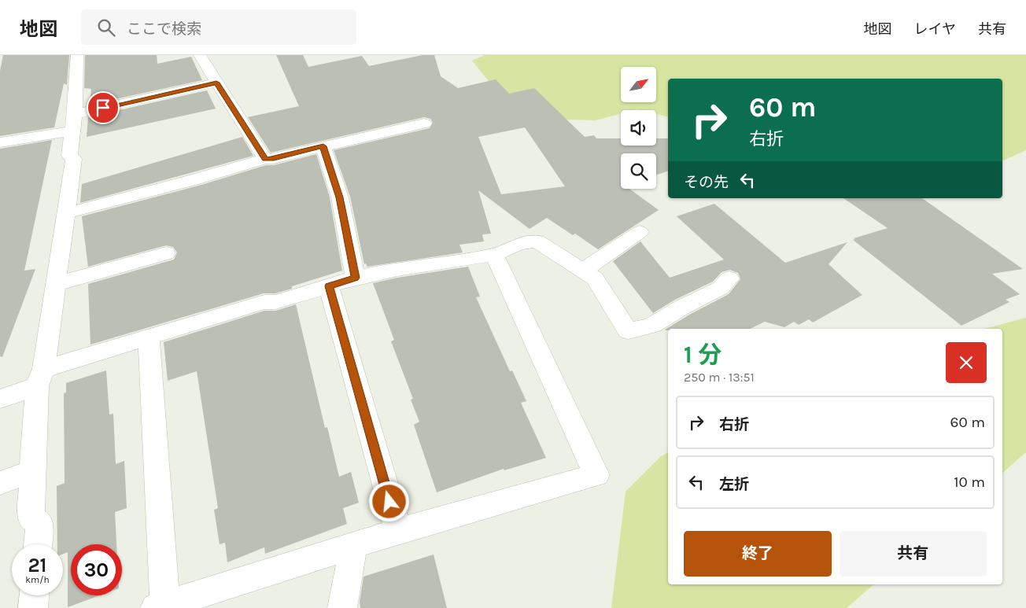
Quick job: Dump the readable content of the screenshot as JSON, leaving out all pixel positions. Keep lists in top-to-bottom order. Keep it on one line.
{"north":"top right","page":{"header":"地図","search":"ここで検索","nav":["地図","レイヤ","共有"],"turn":["60 m","右折"],"then":"その先","heading":["1 分","250 m · 13:51"],"list":[{"name":"右折","value":"60 m"},{"name":"左折","value":"10 m"}],"buttons":["終了","共有"],"speed":"21 km/h","limit":"30"}}
